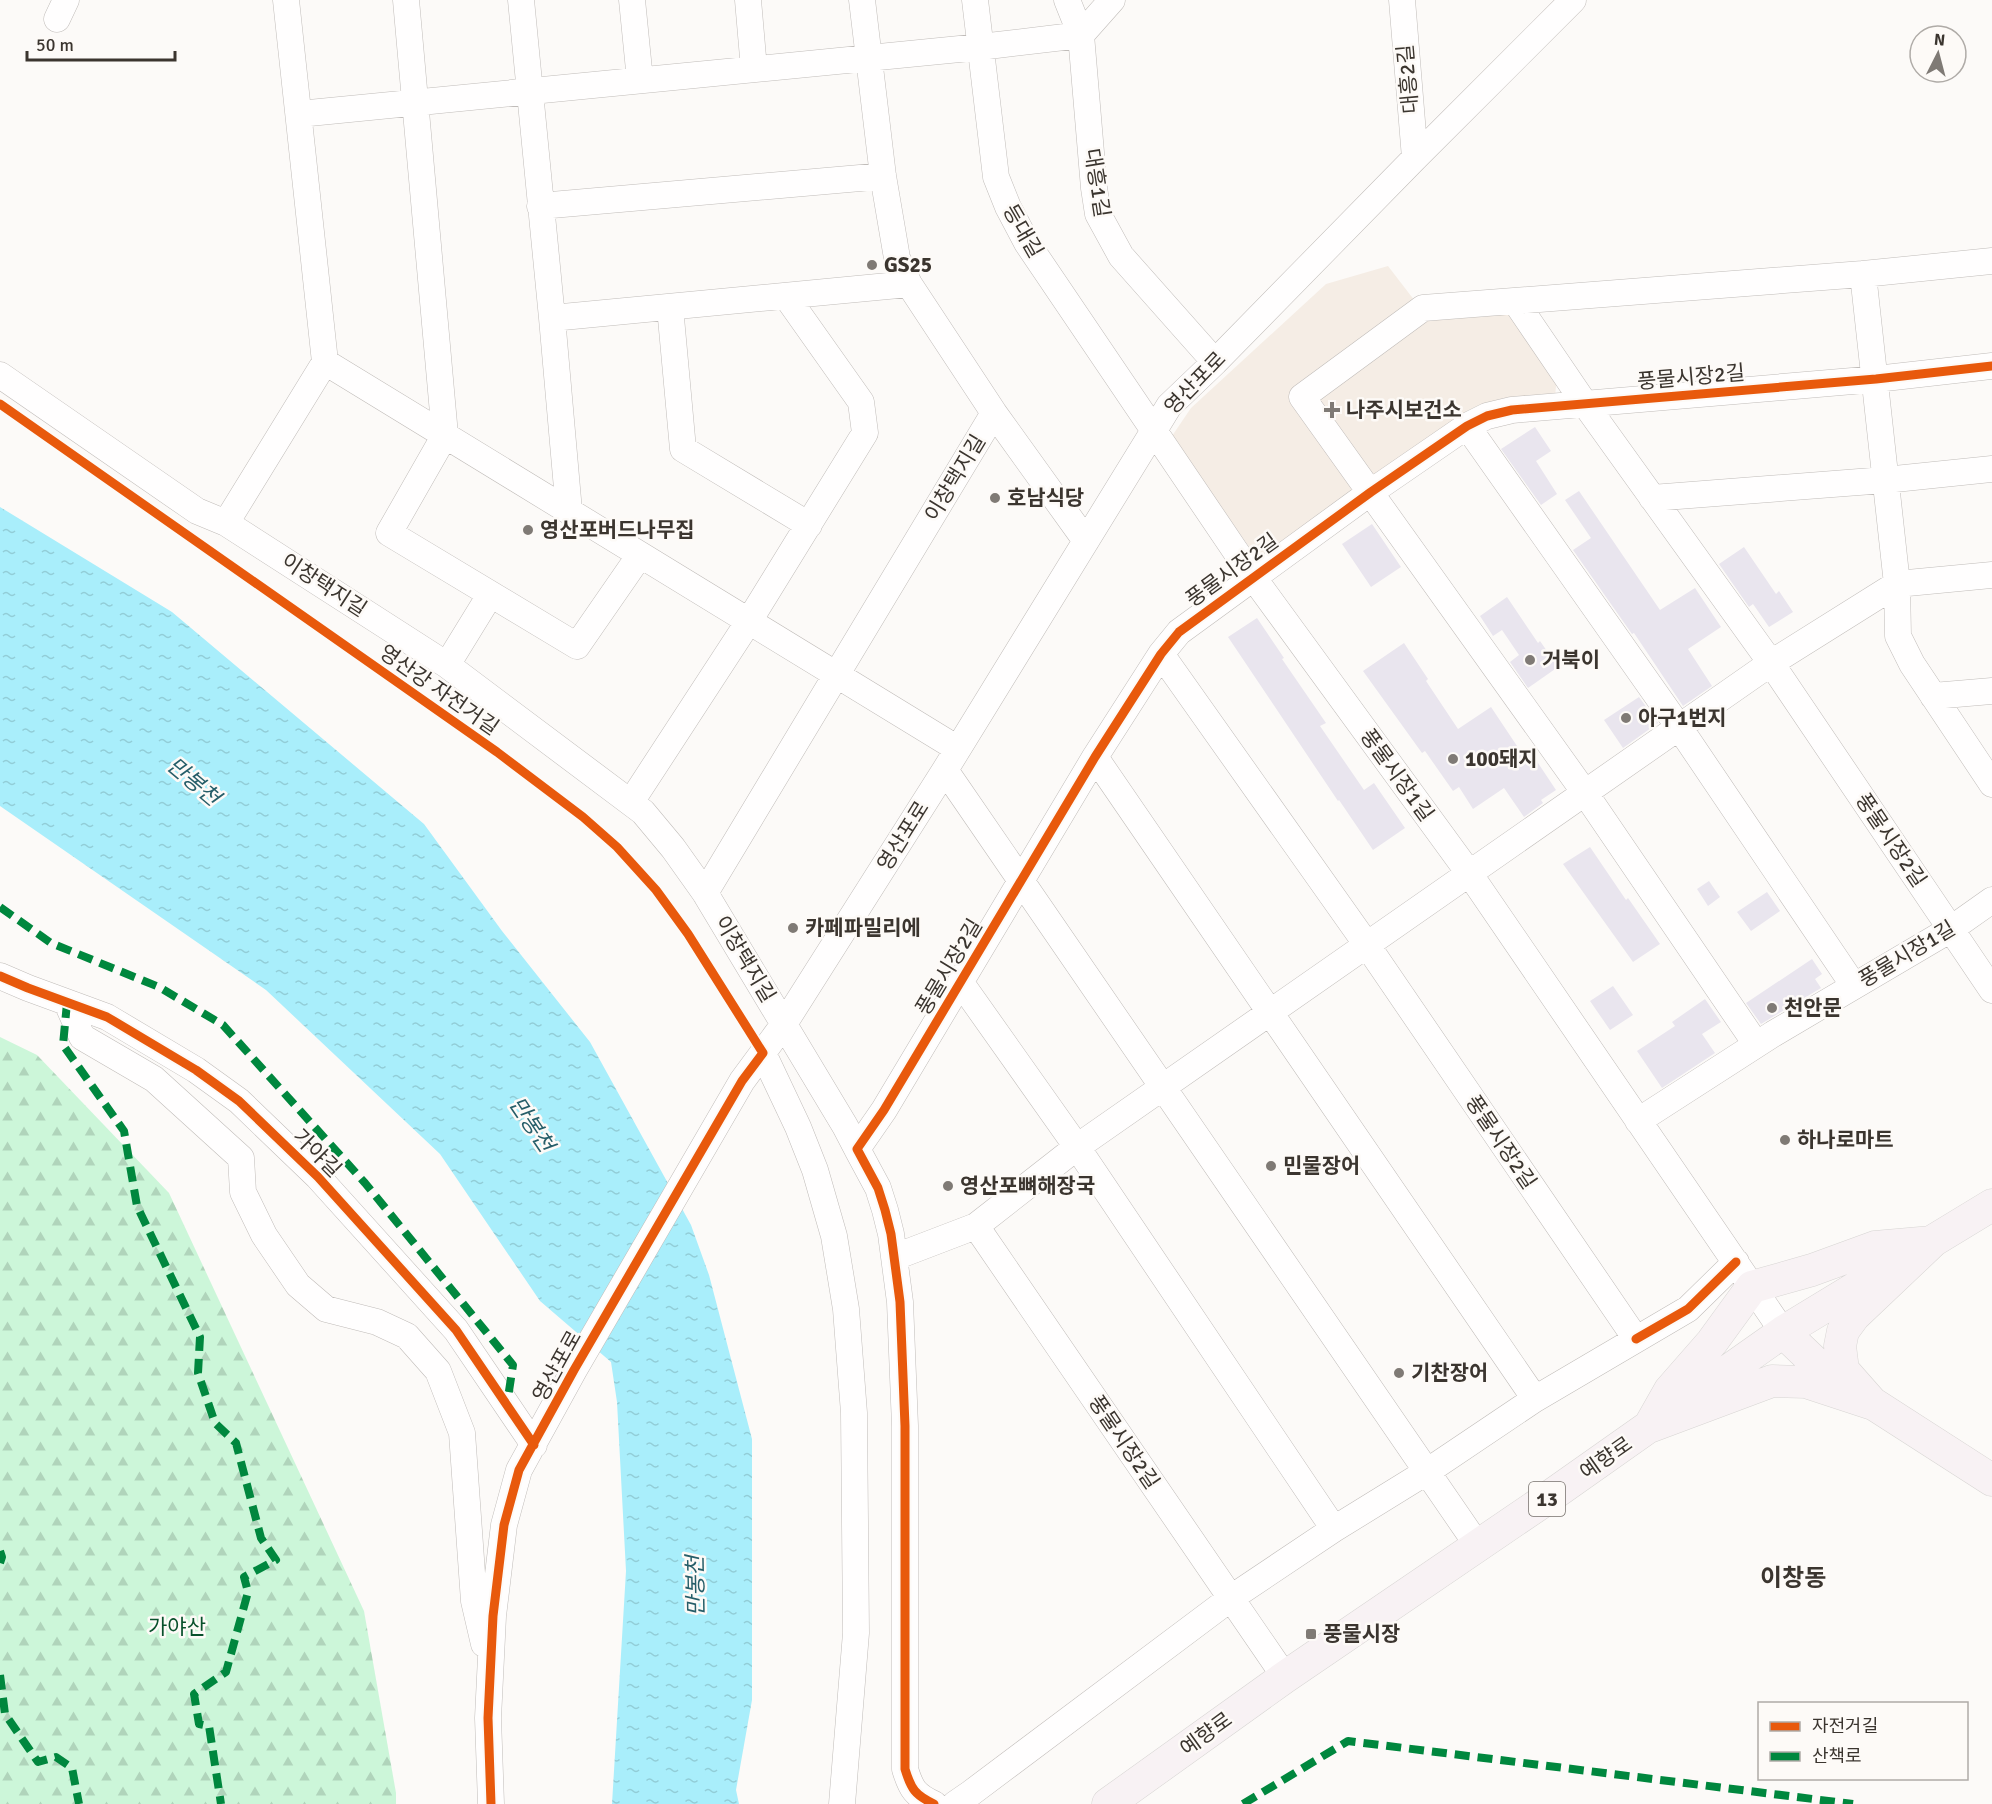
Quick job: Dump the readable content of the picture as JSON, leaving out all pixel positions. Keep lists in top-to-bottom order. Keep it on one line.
{"streets":{"main road":["예향로","13"],"street":["대흥2길","대흥1길","등대길","풍물시장2길","영산포로","이창택지길","풍물시장1길","가야길"],"cycle path":["영산강 자전거길"]},"crossings":[["대흥2길","영산포로"],["대흥1길","영산포로"],["등대길","영산포로"],["등대길","풍물시장1길"],["풍물시장2길","풍물시장1길"],["풍물시장2길","예향로"],["영산포로","이창택지길"],["영산포로","풍물시장1길"],["영산포로","가야길"],["풍물시장1길","예향로"]],"districts":["이창동"],"water":["만봉천"],"parks":["가야산"],"places":{"other":["GS25","호남식당","영산포버드나무집","거북이","아구1번지","100돼지","카페파밀리에","천안문","하나로마트","민물장어","영산포뼈해장국","기찬장어"],"health":["나주시보건소"],"transit":["풍물시장"]},"legend":["자전거길","산책로"],"scale_bar":"50 m","north":"top"}
